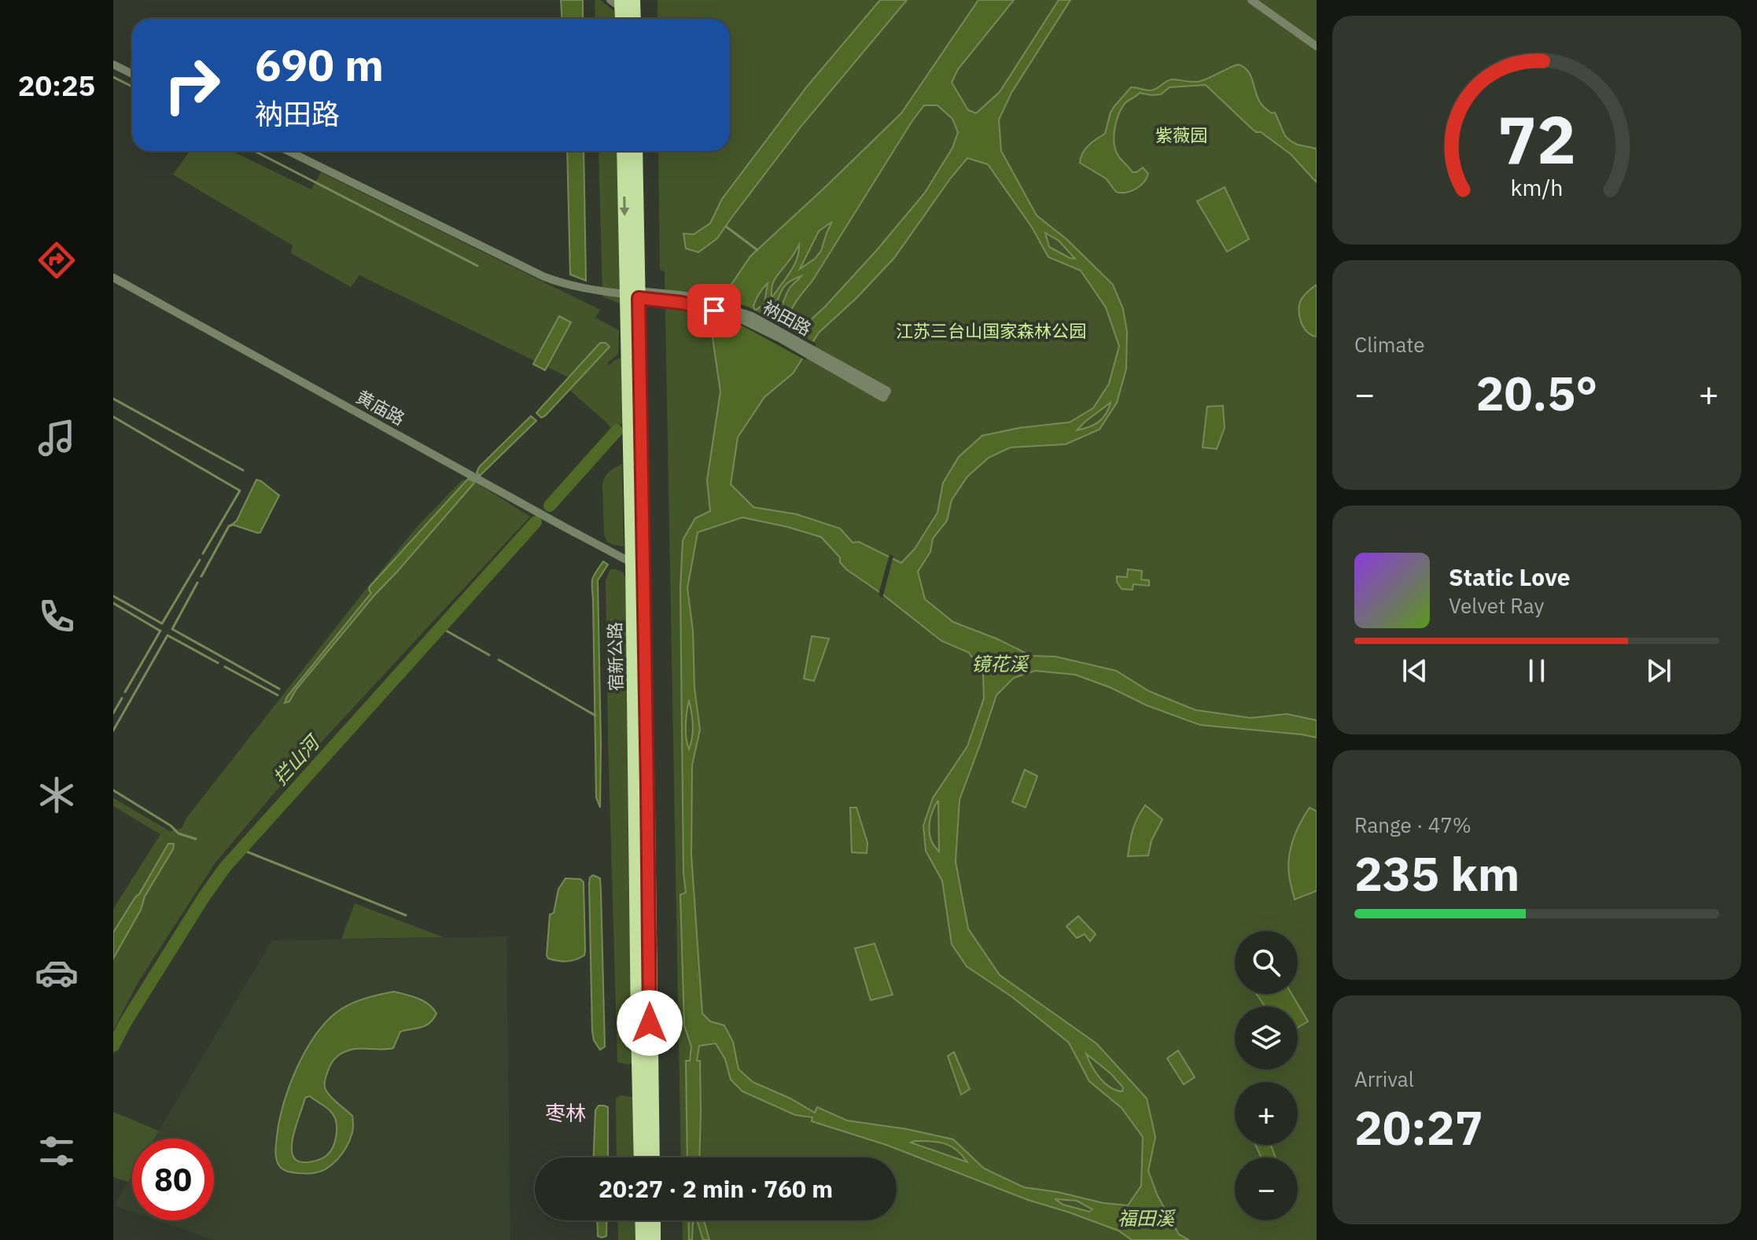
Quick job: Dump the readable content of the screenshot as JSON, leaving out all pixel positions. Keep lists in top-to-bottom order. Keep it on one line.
{"streets":{"highway":["宿新公路"],"street":["衲田路","黄庙路"]},"crossings":[["衲田路","宿新公路"],["黄庙路","宿新公路"]],"districts":["枣林"],"water":["镜花溪","拦山河","福田溪"],"parks":["紫薇园","江苏三台山国家森林公园"],"page":{"tabs":"20:25","turn":["690 m","衲田路"],"tile":["Climate",["Range · 47%","235 km"],["Arrival","20:27"]],"heat":["−","20.5°","+"],"song":["Static Love","Velvet Ray"],"map_buttons":["+","−"],"limit":"80","trip":"20:27 · 2 min · 760 m","gauge":["72","km/h"]}}
